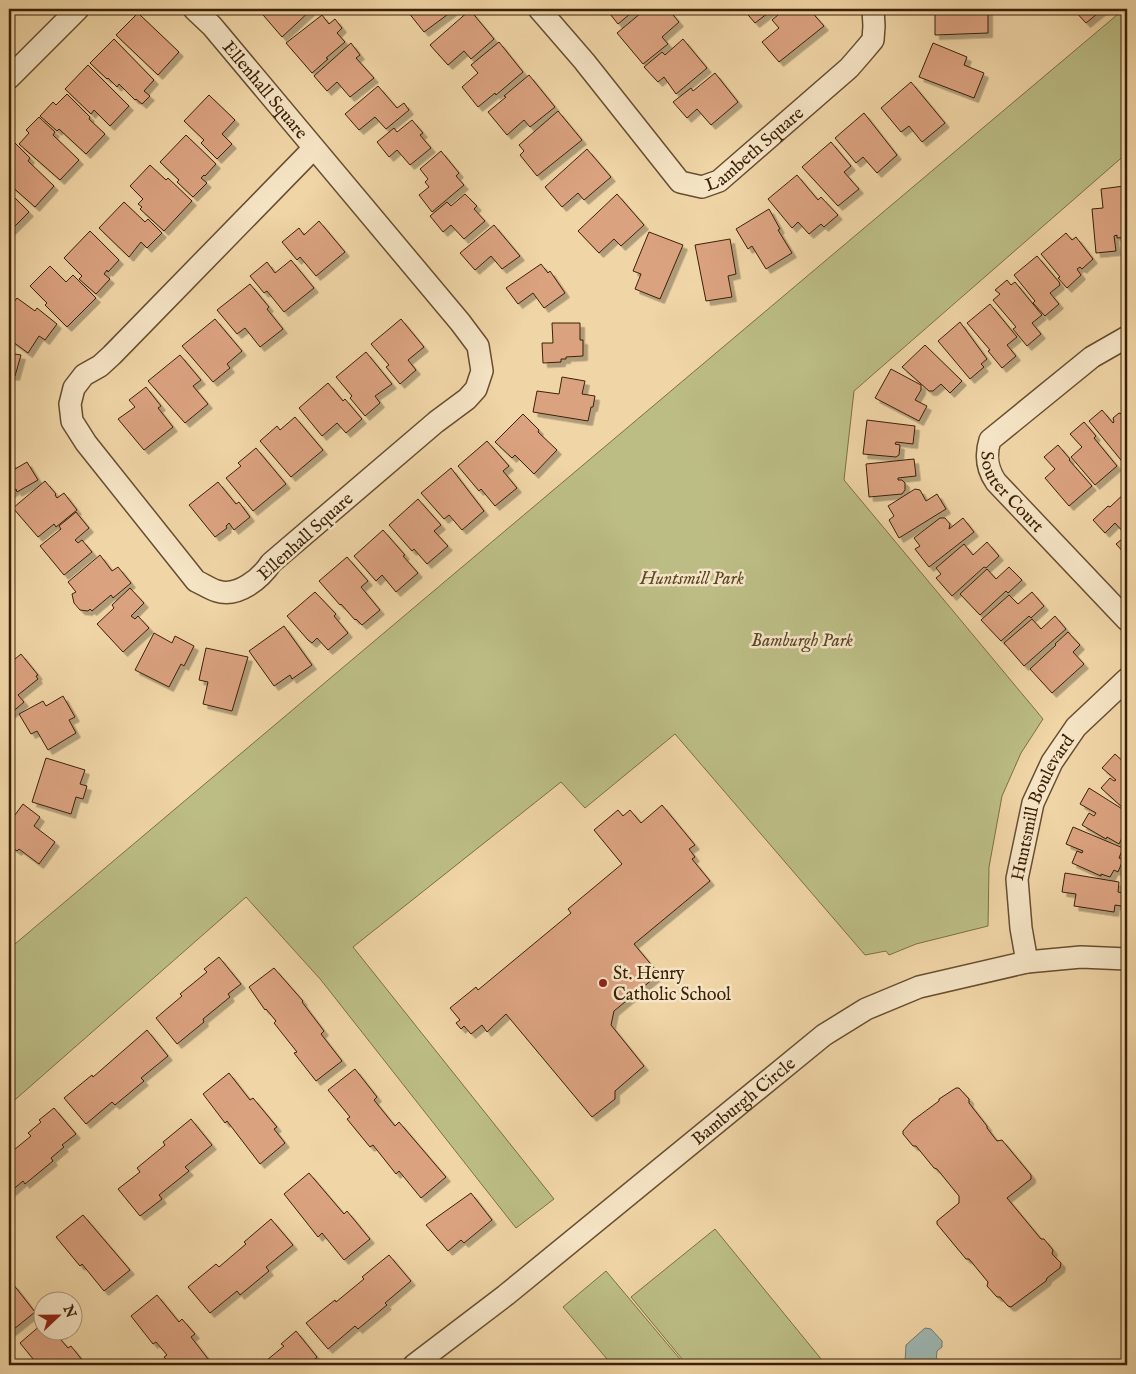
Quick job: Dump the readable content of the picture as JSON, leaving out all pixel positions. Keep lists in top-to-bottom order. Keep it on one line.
{"streets":{"street":["Ellenhall Square","Lambeth Square","Souter Court","Huntsmill Boulevard","Bamburgh Circle"]},"crossings":[["Huntsmill Boulevard","Bamburgh Circle"]],"parks":["Huntsmill Park","Bamburgh Park"],"places":["St. Henry Catholic School"],"north":"right"}
